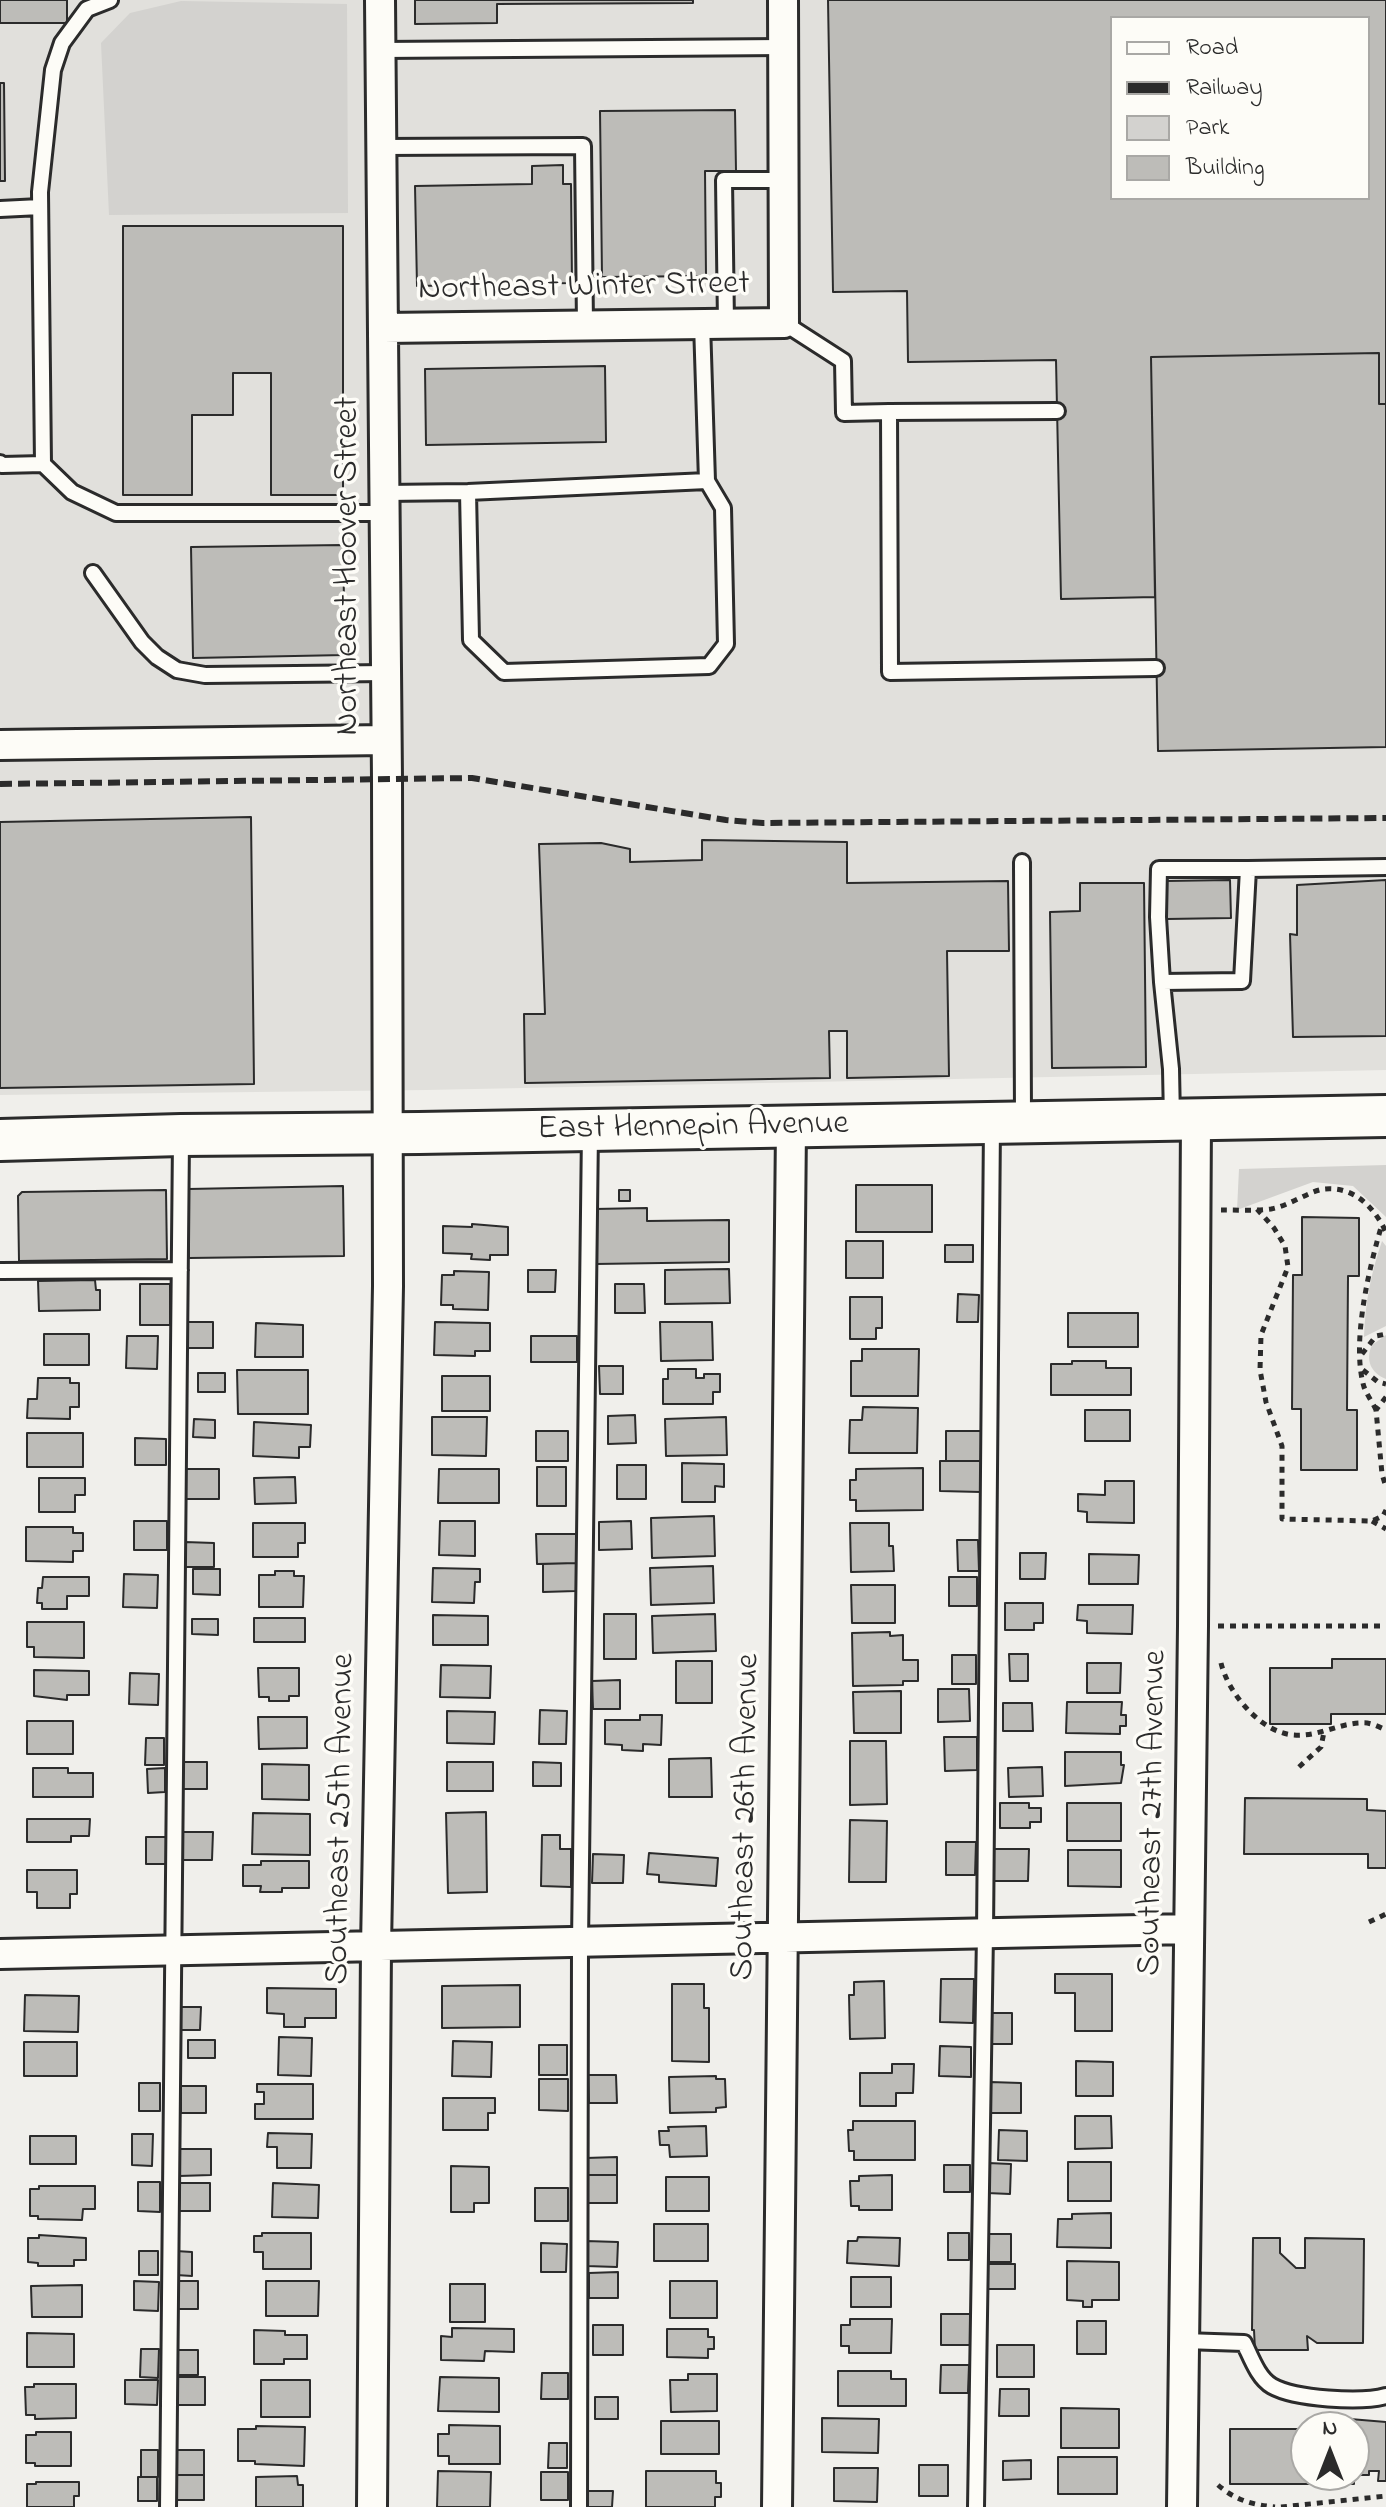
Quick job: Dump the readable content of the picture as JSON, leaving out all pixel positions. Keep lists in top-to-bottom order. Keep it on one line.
{"streets":{"main road":["East Hennepin Avenue"],"street":["Northeast Winter Street","Northeast Hoover Street","Southeast 27th Avenue","Southeast 26th Avenue","Southeast 25th Avenue"]},"crossings":[["Northeast Winter Street","Northeast Hoover Street"],["Northeast Hoover Street","East Hennepin Avenue"],["Northeast Hoover Street","Southeast 25th Avenue"],["East Hennepin Avenue","Southeast 27th Avenue"],["East Hennepin Avenue","Southeast 26th Avenue"],["East Hennepin Avenue","Southeast 25th Avenue"]],"legend":["Road","Railway","Park","Building"],"north":"top"}
